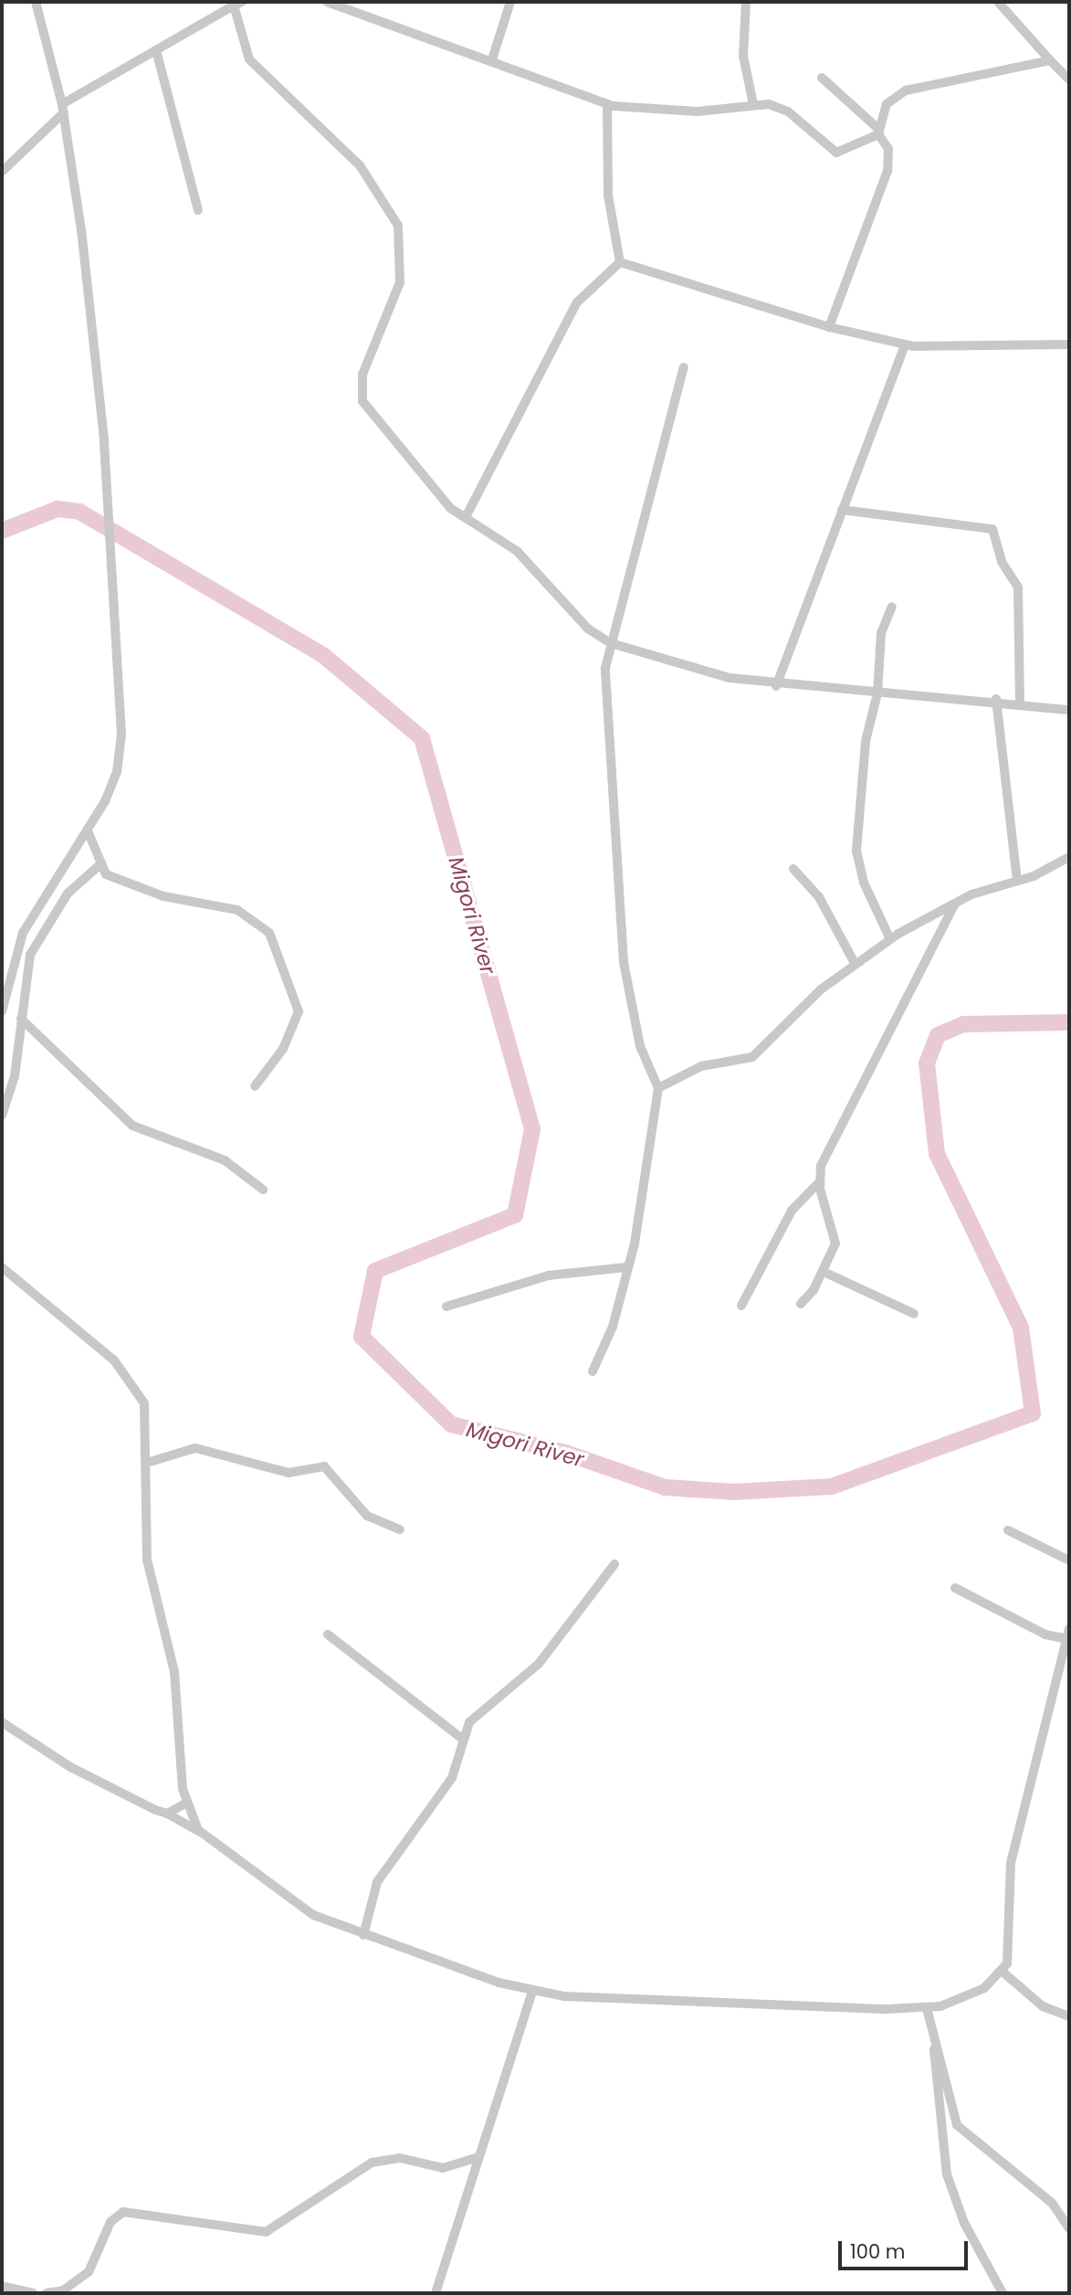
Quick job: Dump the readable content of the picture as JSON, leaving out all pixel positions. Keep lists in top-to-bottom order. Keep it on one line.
{"water":["Migori River"],"scale_bar":"100 m"}
